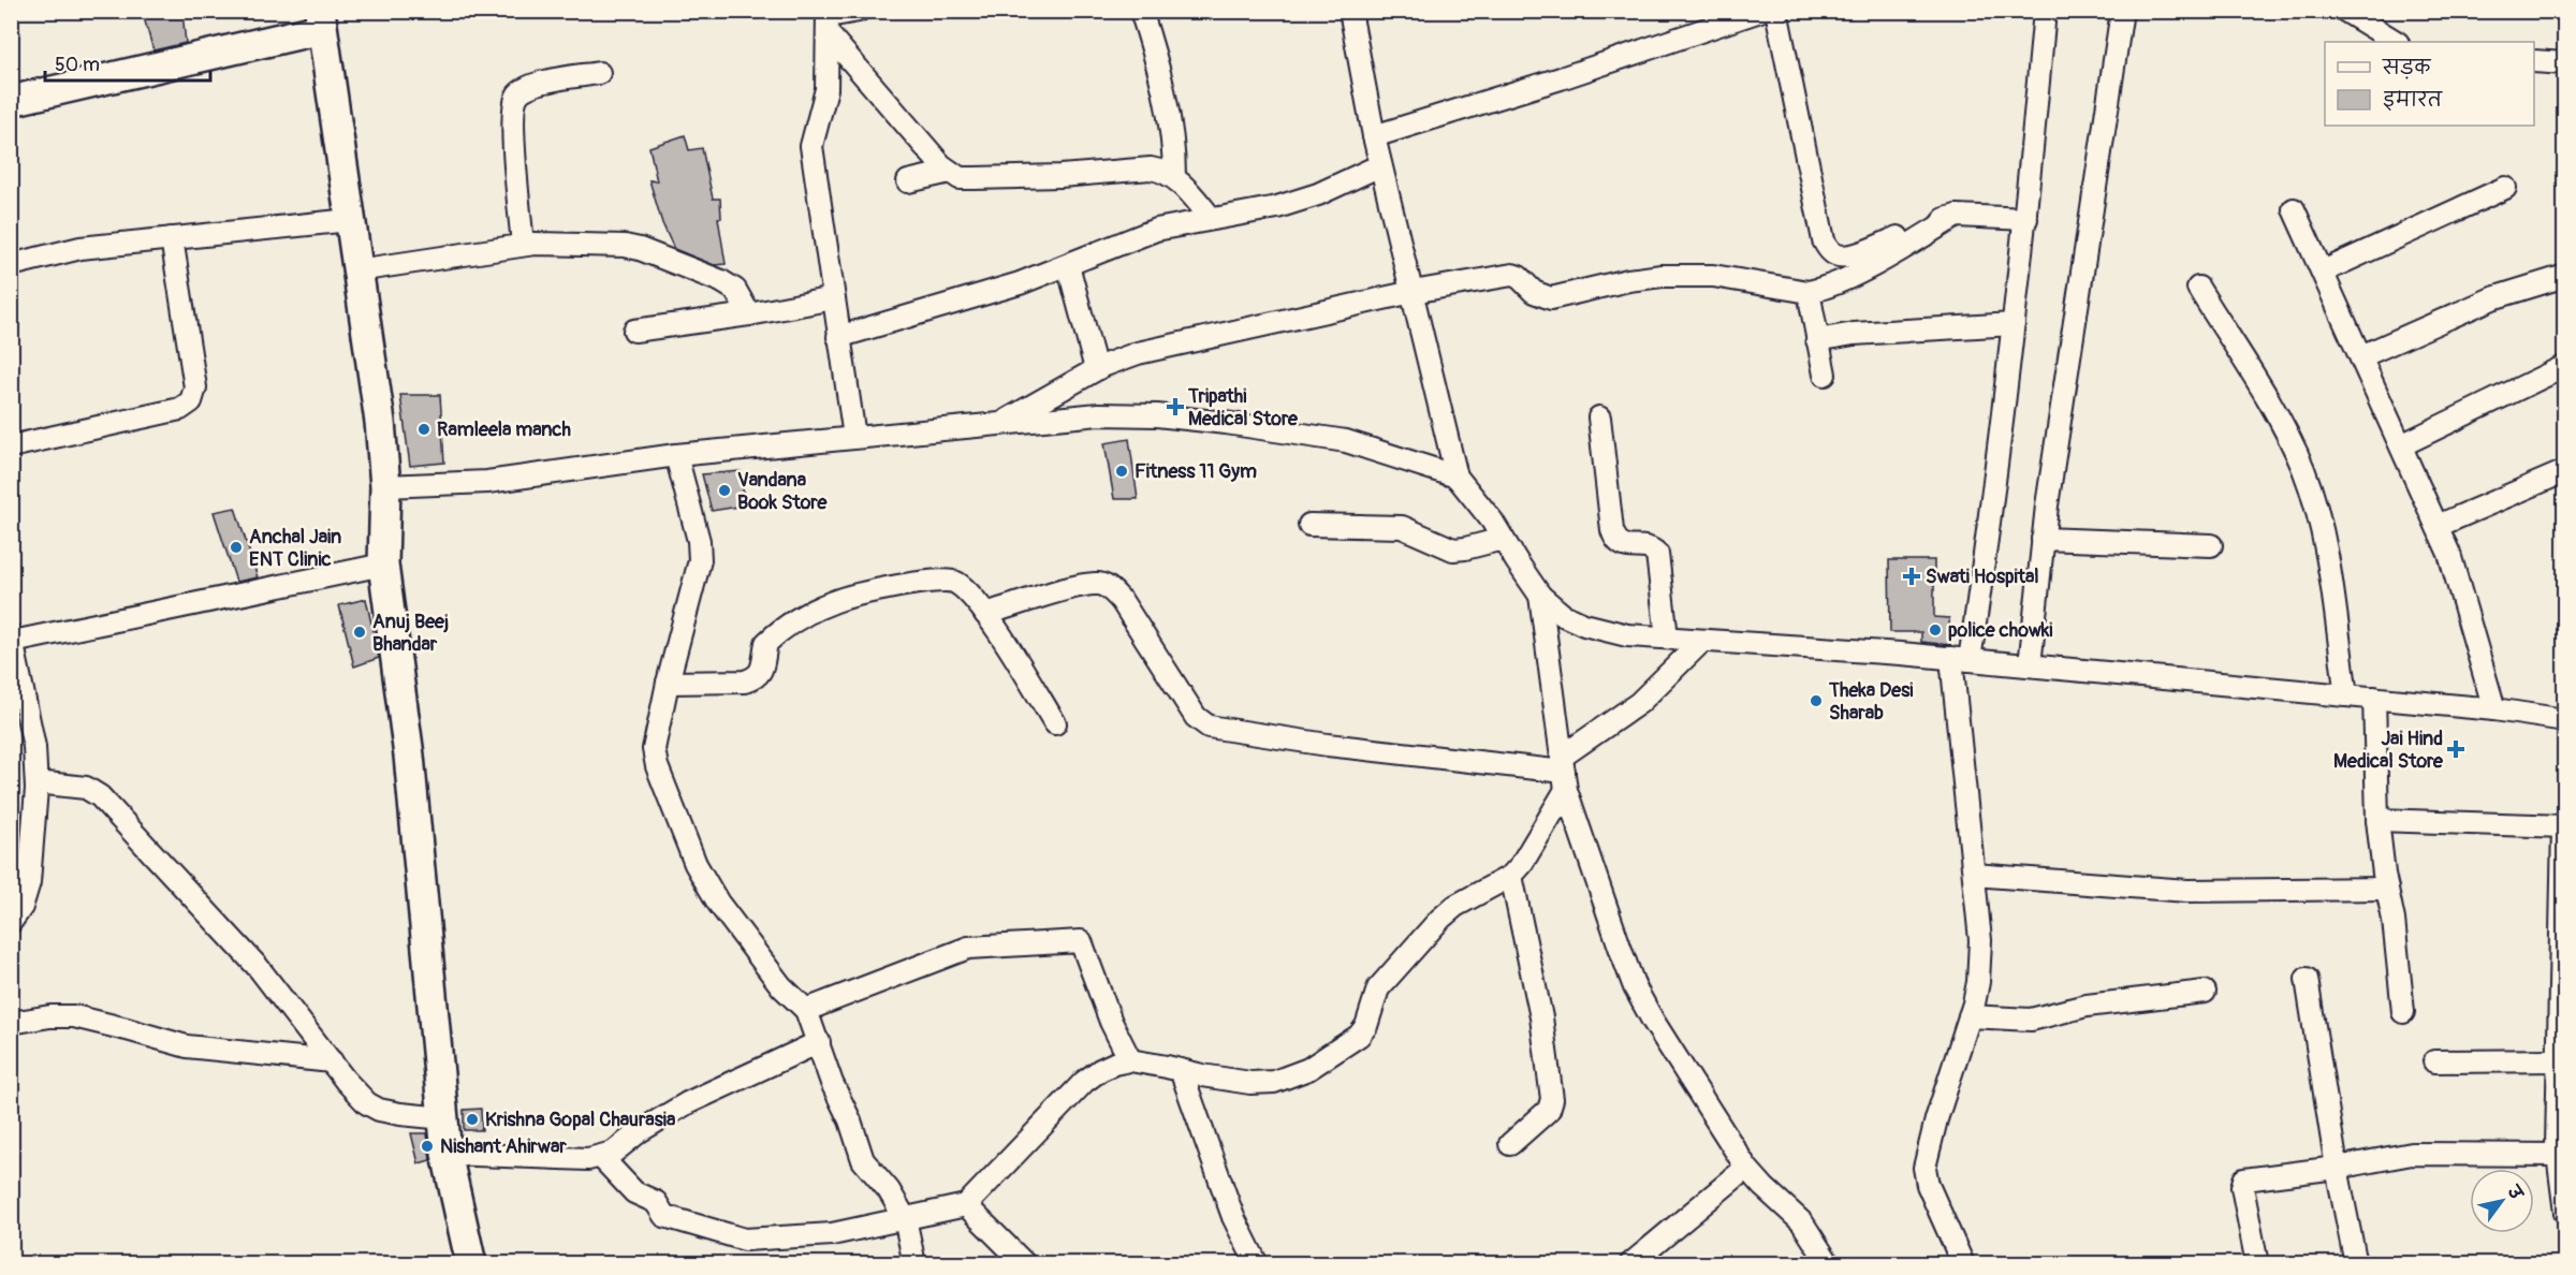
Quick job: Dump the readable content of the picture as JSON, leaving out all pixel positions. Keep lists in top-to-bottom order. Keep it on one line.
{"places":{"health":["Tripathi Medical Store","Swati Hospital","Jai Hind Medical Store"],"other":["Ramleela manch","Fitness 11 Gym","Vandana Book Store","Anchal Jain ENT Clinic","police chowki","Anuj Beej Bhandar","Theka Desi Sharab","Krishna Gopal Chaurasia","Nishant Ahirwar"]},"legend":["सड़क","इमारत"],"scale_bar":"50 m","north":"top right"}
